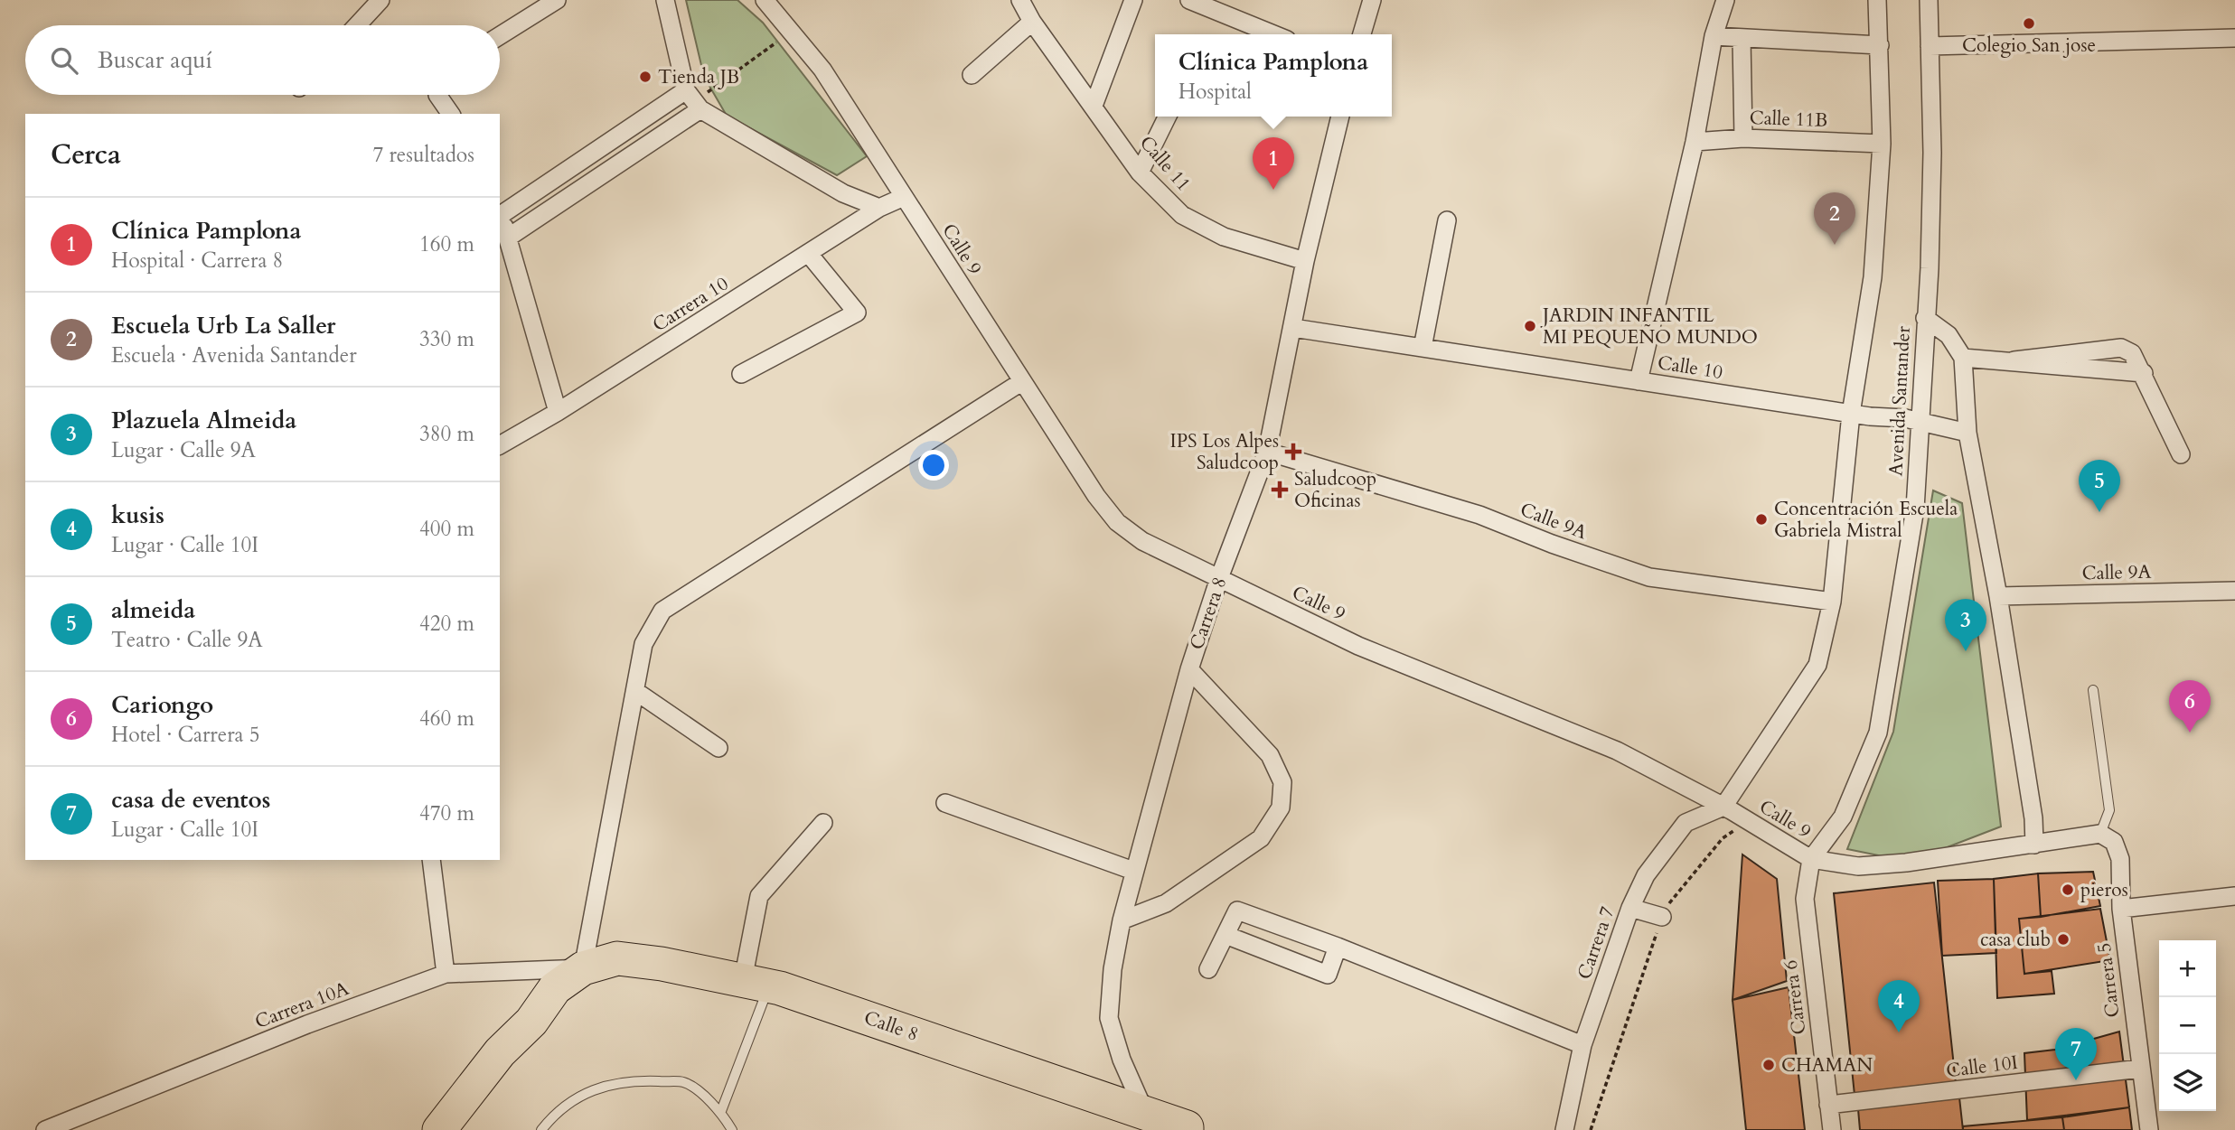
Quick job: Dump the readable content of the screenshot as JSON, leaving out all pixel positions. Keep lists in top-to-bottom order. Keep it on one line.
{"streets":{"highway":["Calle 8"],"street":["Calle 11B","Calle 11","Calle 9","Carrera 10","Calle 10","Avenida Santander","Calle 9A","Carrera 8","Carrera 7","Carrera 5","Carrera 6","Carrera 10A","Calle 10I"]},"crossings":[["Calle 11","Carrera 8"],["Calle 9","Carrera 10"],["Calle 9","Avenida Santander"],["Calle 9","Carrera 8"],["Calle 9","Carrera 7"],["Calle 9","Carrera 5"],["Calle 9","Carrera 6"],["Calle 10","Avenida Santander"],["Calle 10","Carrera 8"],["Avenida Santander","Carrera 6"],["Calle 9A","Carrera 8"],["Carrera 8","Calle 8"],["Carrera 5","Calle 10I"],["Carrera 6","Calle 10I"],["Carrera 10A","Calle 8"]],"places":{"other":["Colegio San jose","Tienda JB","JARDIN INFANTIL MI PEQUEÑO MUNDO","Concentración Escuela Gabriela Mistral","pieros","casa club","CHAMAN"],"health":["IPS Los Alpes Saludcoop","Saludcoop Oficinas"]},"page":{"search":"Buscar aquí","popup":["Clínica Pamplona","Hospital"],"heading":["Cerca","7 resultados"],"pins":["1","2","5","3","6","4","7"],"list":[{"mark":"1","name":"Clínica Pamplona","note":"Hospital · Carrera 8","value":"160 m"},{"mark":"2","name":"Escuela Urb La Saller","note":"Escuela · Avenida Santander","value":"330 m"},{"mark":"3","name":"Plazuela Almeida","note":"Lugar · Calle 9A","value":"380 m"},{"mark":"4","name":"kusis","note":"Lugar · Calle 10I","value":"400 m"},{"mark":"5","name":"almeida","note":"Teatro · Calle 9A","value":"420 m"},{"mark":"6","name":"Cariongo","note":"Hotel · Carrera 5","value":"460 m"},{"mark":"7","name":"casa de eventos","note":"Lugar · Calle 10I","value":"470 m"}],"map_buttons":["+","−"]}}
